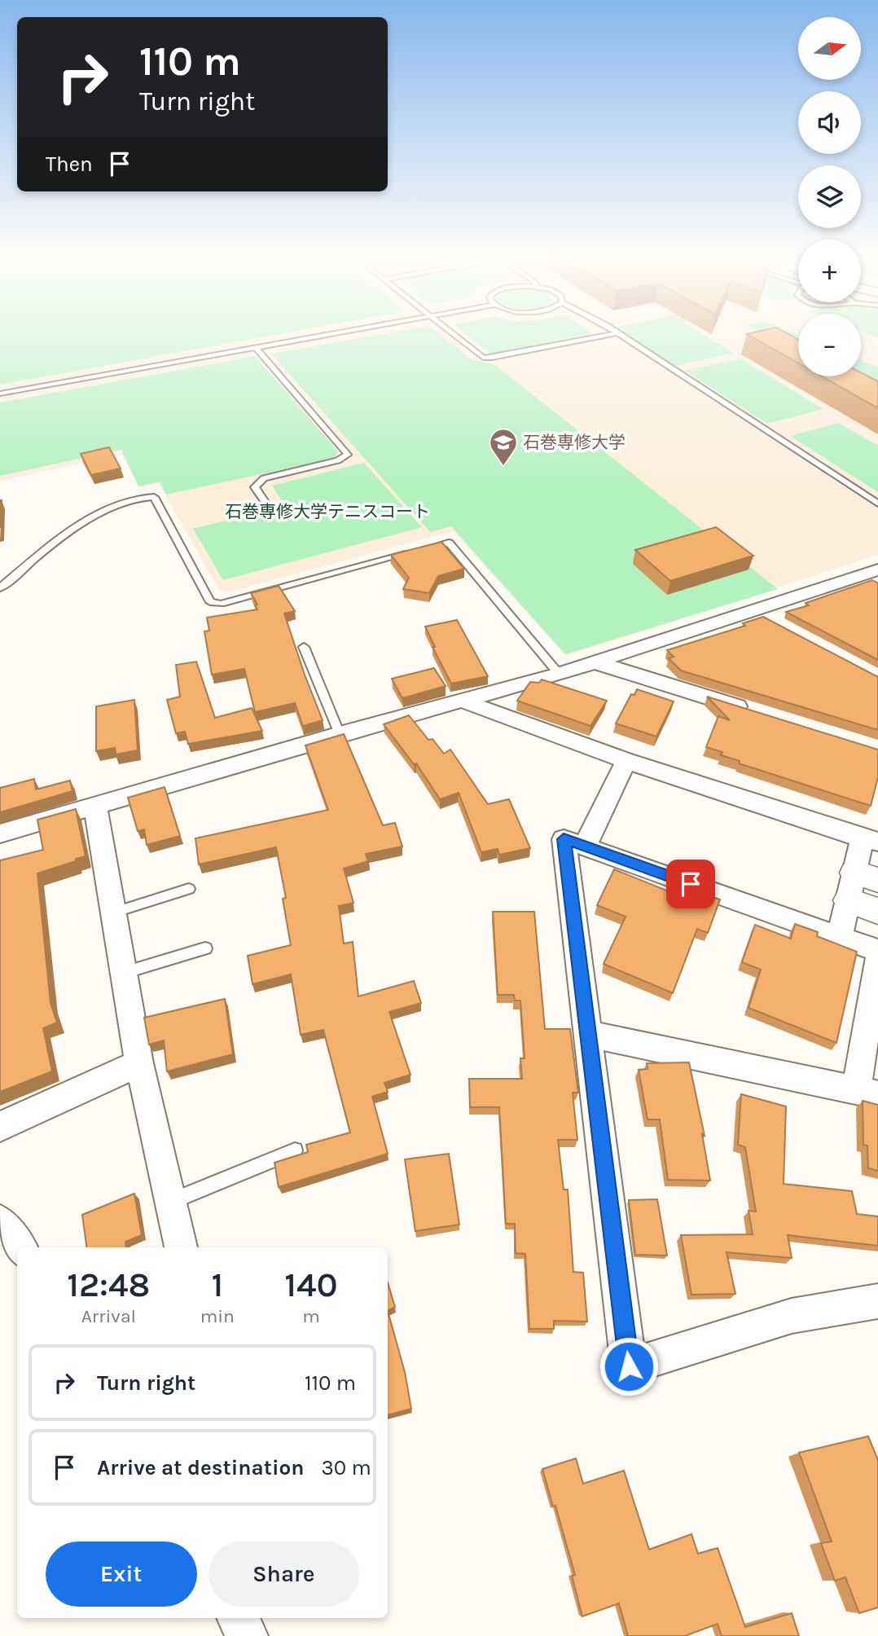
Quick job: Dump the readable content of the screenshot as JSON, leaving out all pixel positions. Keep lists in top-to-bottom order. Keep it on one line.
{"parks":["石巻専修大学テニスコート"],"places":{"school or university":["石巻専修大学"]},"north":"right","page":{"map_buttons":["+","−"],"turn":["110 m","Turn right"],"then":"Then","eta":["12:48","Arrival","1","min","140","m"],"list":[{"name":"Turn right","value":"110 m"},{"name":"Arrive at destination","value":"30 m"}],"buttons":["Exit","Share"]}}
